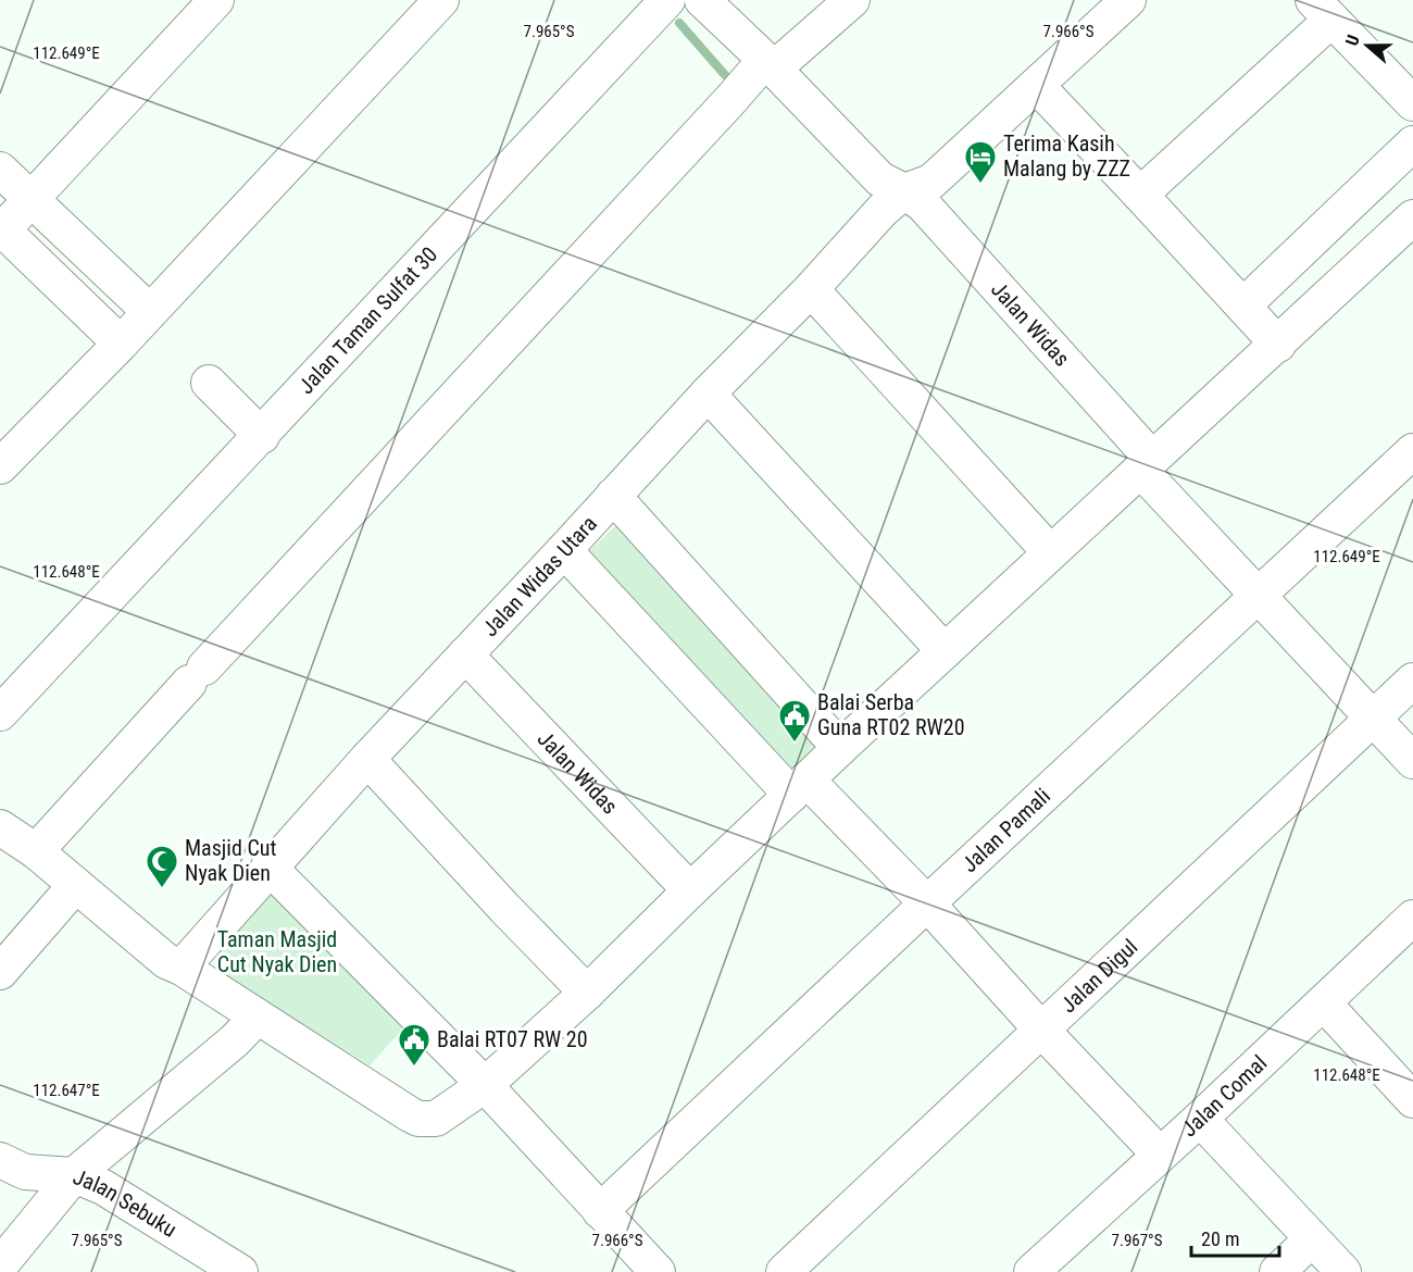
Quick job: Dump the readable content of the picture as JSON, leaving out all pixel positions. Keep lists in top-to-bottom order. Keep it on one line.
{"streets":{"street":["Jalan Taman Sulfat 30","Jalan Widas","Jalan Widas Utara","Jalan Pamali","Jalan Digul","Jalan Comal","Jalan Sebuku"]},"crossings":[["Jalan Widas","Jalan Widas Utara"],["Jalan Widas","Jalan Pamali"],["Jalan Widas","Jalan Digul"]],"parks":["Taman Masjid Cut Nyak Dien"],"places":{"hotel":["Terima Kasih Malang by ZZZ"],"public building":["Balai Serba Guna RT02 RW20","Balai RT07 RW 20"],"mosque":["Masjid Cut Nyak Dien"]},"scale_bar":"20 m","north":"left","coordinates":["7.965°S","7.966°S","112.649°E","112.648°E","112.647°E","7.967°S"]}
